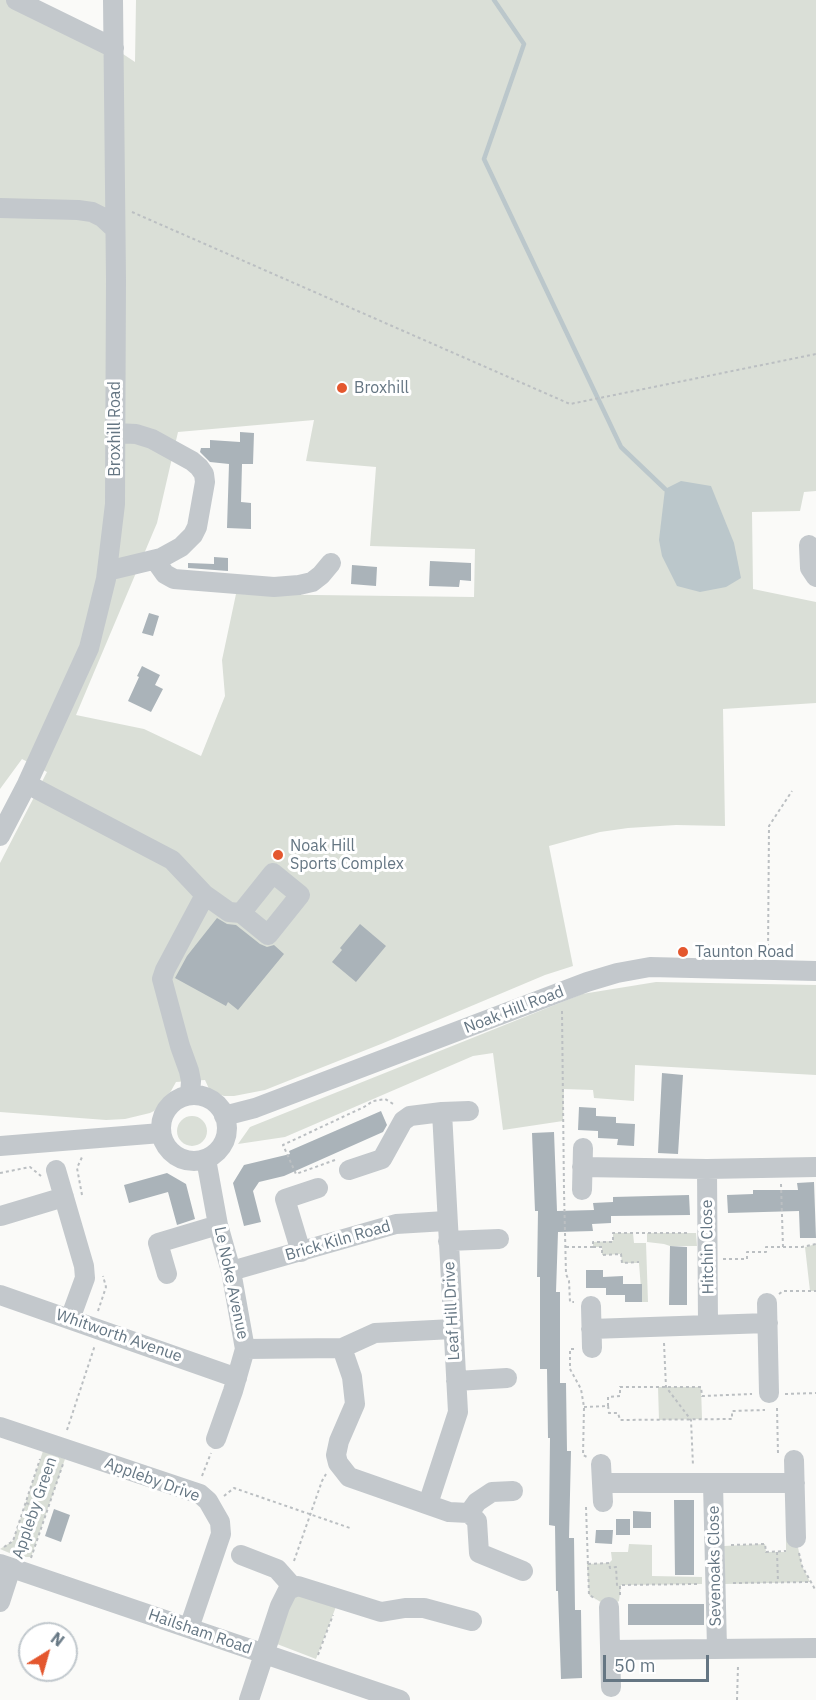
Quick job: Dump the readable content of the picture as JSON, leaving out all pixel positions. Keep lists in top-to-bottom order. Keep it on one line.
{"streets":{"street":["Broxhill Road","Noak Hill Road","Brick Kiln Road","Hitchin Close","Le Noke Avenue","Leaf Hill Drive","Whitworth Avenue","Appleby Drive","Sevenoaks Close","Hailsham Road"],"path":["Appleby Green"]},"crossings":[["Noak Hill Road","Le Noke Avenue"],["Brick Kiln Road","Le Noke Avenue"],["Brick Kiln Road","Leaf Hill Drive"],["Le Noke Avenue","Whitworth Avenue"],["Appleby Drive","Appleby Green"],["Appleby Drive","Hailsham Road"],["Appleby Green","Hailsham Road"]],"places":["Broxhill","Noak Hill Sports Complex","Taunton Road"],"scale_bar":"50 m","north":"top right"}
